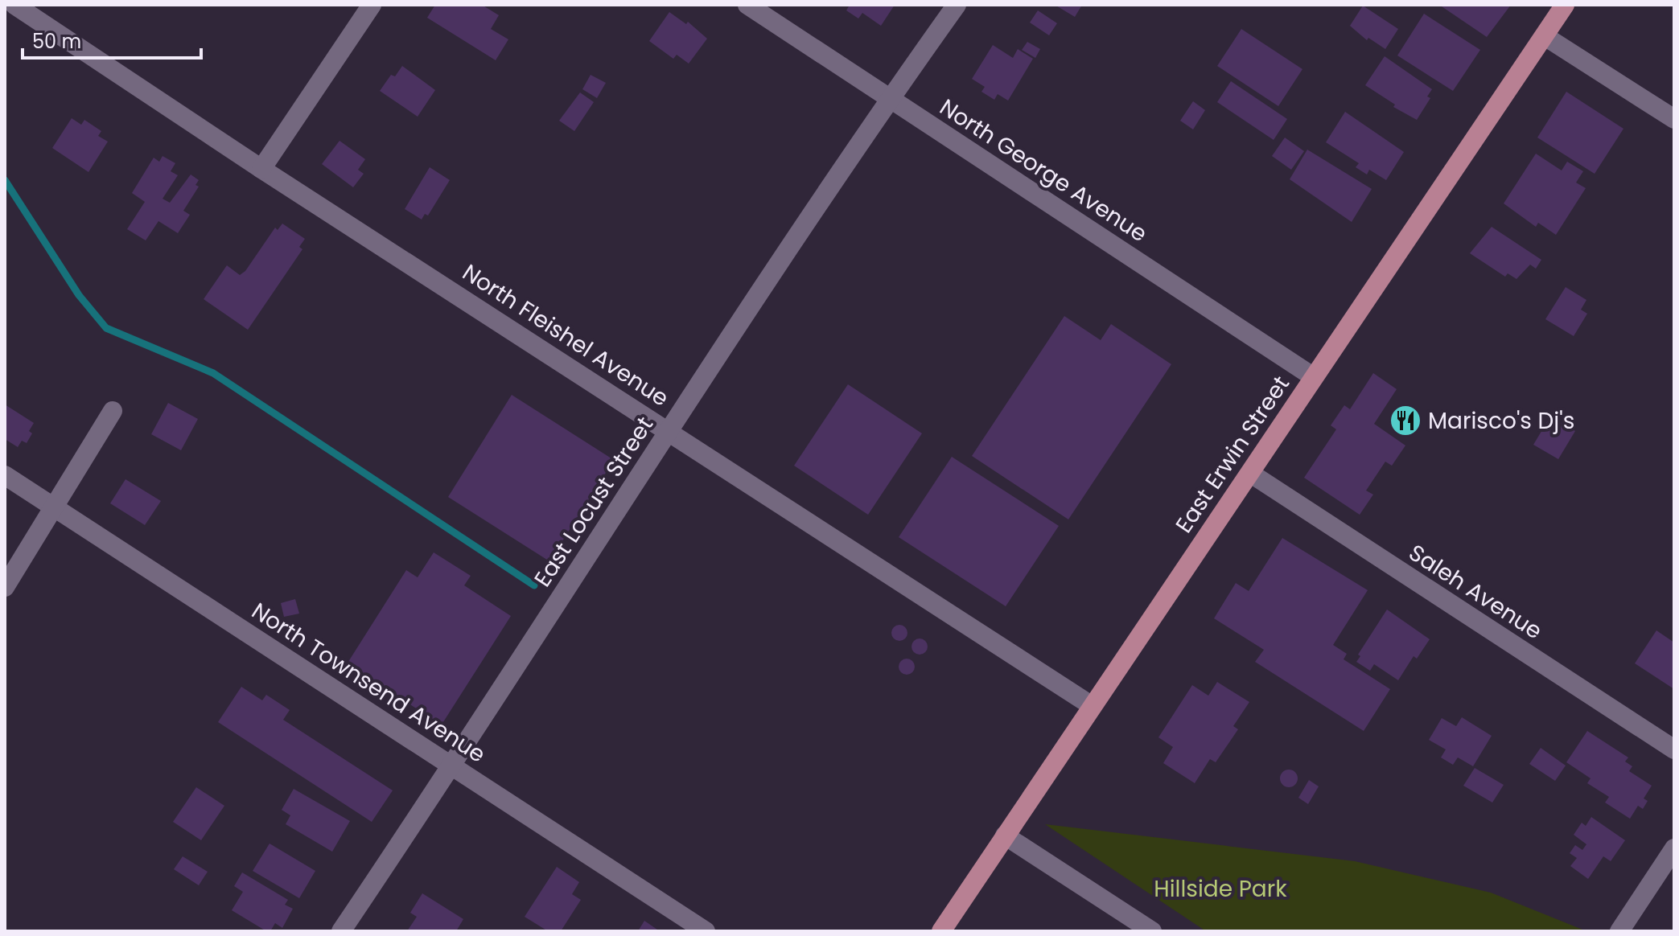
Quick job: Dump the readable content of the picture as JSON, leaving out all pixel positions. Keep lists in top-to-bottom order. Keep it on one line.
{"streets":{"main road":["East Erwin Street"],"street":["North George Avenue","North Fleishel Avenue","East Locust Street","Saleh Avenue","North Townsend Avenue"]},"crossings":[["North George Avenue","East Erwin Street"],["North George Avenue","East Locust Street"],["North Fleishel Avenue","East Erwin Street"],["North Fleishel Avenue","East Locust Street"],["East Erwin Street","Saleh Avenue"],["East Locust Street","North Townsend Avenue"]],"parks":["Hillside Park"],"places":{"restaurant":["Marisco's Dj's"]},"scale_bar":"50 m"}
